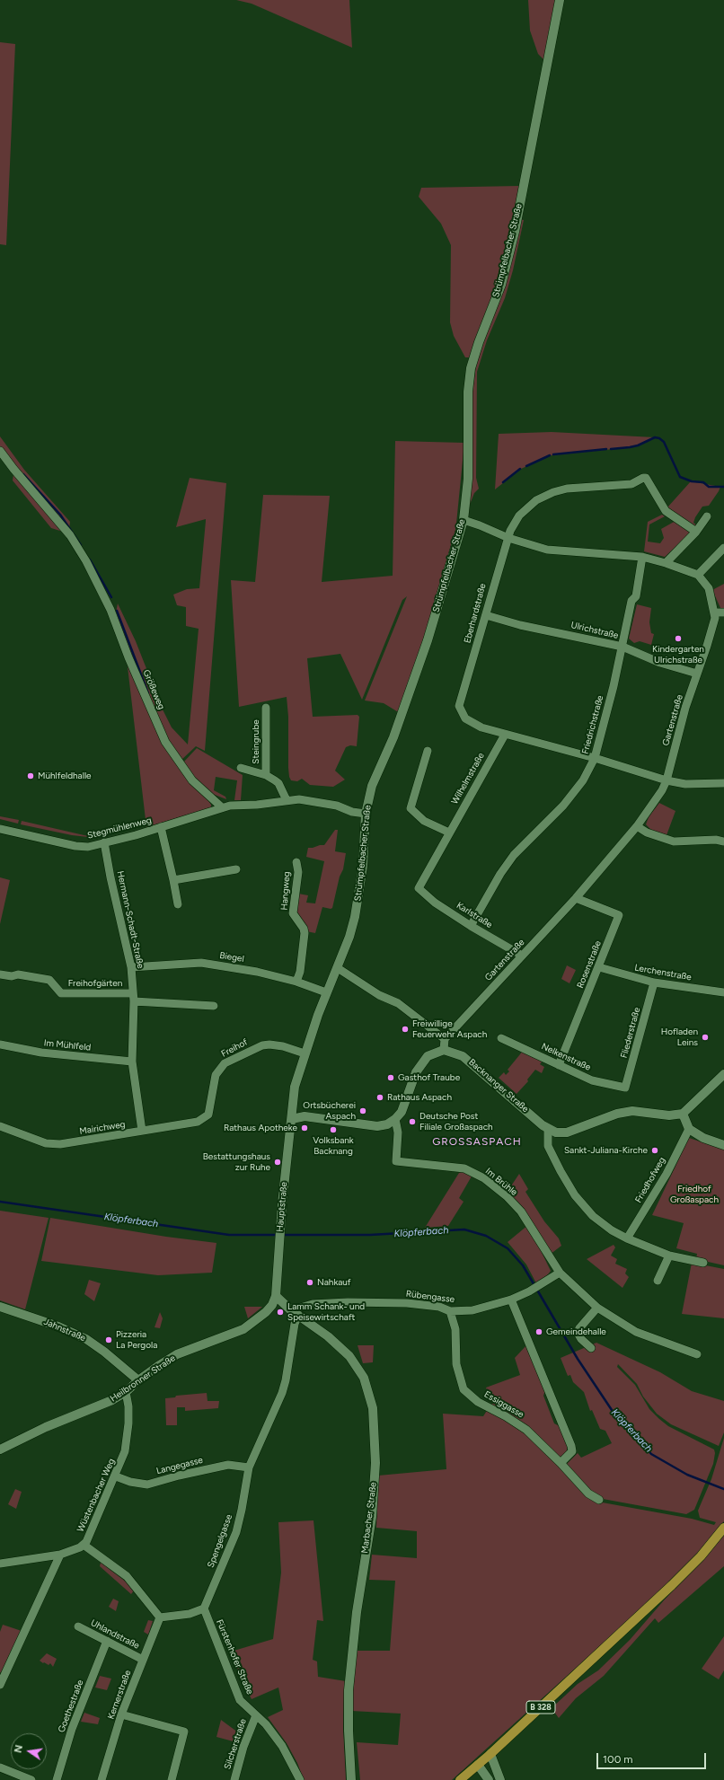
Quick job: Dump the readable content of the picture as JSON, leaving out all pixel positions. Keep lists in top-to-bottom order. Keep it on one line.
{"streets":{"main road":["B 328"],"street":["Strümpfelbacher Straße","Eberhardstraße","Ulrichstraße","Größeweg","Gartenstraße","Friedrichstraße","Steingrube","Wilhelmstraße","Stegmühlenweg","Hangweg","Karlstraße","Hermann-Schadt-Straße","Biegel","Rosenstraße","Lerchenstraße","Freihofgärten","Fliederstraße","Im Mühlfeld","Freihof","Nelkenstraße","Backnanger Straße","Mairichweg","Friedhofweg","Im Brühle","Hauptstraße","Rübengasse","Jahnstraße","Heilbronner Straße","Essiggasse","Langegasse","Wüstenbacher Weg","Marbacher Straße","Spengelgasse","Uhlandstraße","Fürstenhofer Straße","Kernerstraße","Goethestraße","Silcherstraße"]},"crossings":[["Strümpfelbacher Straße","Biegel"],["Strümpfelbacher Straße","Freihof"],["Strümpfelbacher Straße","Hauptstraße"],["Eberhardstraße","Ulrichstraße"],["Eberhardstraße","Gartenstraße"],["Eberhardstraße","Friedrichstraße"],["Eberhardstraße","Wilhelmstraße"],["Ulrichstraße","Gartenstraße"],["Ulrichstraße","Friedrichstraße"],["Größeweg","Stegmühlenweg"],["Gartenstraße","Karlstraße"],["Gartenstraße","Rosenstraße"],["Friedrichstraße","Karlstraße"],["Wilhelmstraße","Karlstraße"],["Stegmühlenweg","Hermann-Schadt-Straße"],["Hangweg","Biegel"],["Hermann-Schadt-Straße","Biegel"],["Hermann-Schadt-Straße","Freihofgärten"],["Hermann-Schadt-Straße","Im Mühlfeld"],["Hermann-Schadt-Straße","Mairichweg"],["Rosenstraße","Lerchenstraße"],["Rosenstraße","Nelkenstraße"],["Lerchenstraße","Fliederstraße"],["Fliederstraße","Nelkenstraße"],["Freihof","Mairichweg"],["Im Brühle","Rübengasse"],["Hauptstraße","Heilbronner Straße"],["Hauptstraße","Marbacher Straße"],["Rübengasse","Essiggasse"],["Rübengasse","Marbacher Straße"],["Rübengasse","Spengelgasse"],["Jahnstraße","Heilbronner Straße"],["Heilbronner Straße","Wüstenbacher Weg"],["Heilbronner Straße","Marbacher Straße"],["Langegasse","Wüstenbacher Weg"],["Langegasse","Spengelgasse"],["Marbacher Straße","Spengelgasse"],["Spengelgasse","Fürstenhofer Straße"],["Uhlandstraße","Kernerstraße"],["Uhlandstraße","Goethestraße"],["Fürstenhofer Straße","Silcherstraße"]],"districts":["GROSSASPACH"],"water":["Klöpferbach"],"parks":["Friedhof Großaspach"],"places":["Kindergarten Ulrichstraße","Mühlfeldhalle","Freiwillige Feuerwehr Aspach","Hofladen Leins","Gasthof Traube","Rathaus Aspach","Ortsbücherei Aspach","Deutsche Post Filiale Großaspach","Rathaus Apotheke","Volksbank Backnang","Sankt-Juliana-Kirche","Bestattungshaus zur Ruhe","Nahkauf","Lamm Schank- und Speisewirtschaft","Gemeindehalle","Pizzeria La Pergola"],"scale_bar":"100 m","north":"left"}
